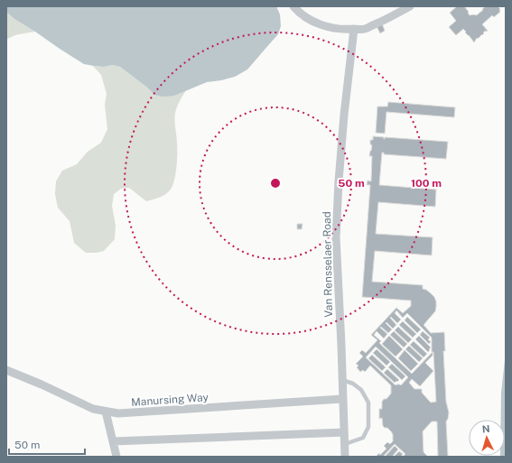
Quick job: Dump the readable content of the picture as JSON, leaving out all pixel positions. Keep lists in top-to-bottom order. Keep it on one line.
{"streets":{"street":["Van Rensselaer Road","Manursing Way"]},"crossings":[["Van Rensselaer Road","Manursing Way"]],"scale_bar":"50 m","north":"top","rings":["50 m","100 m"]}
